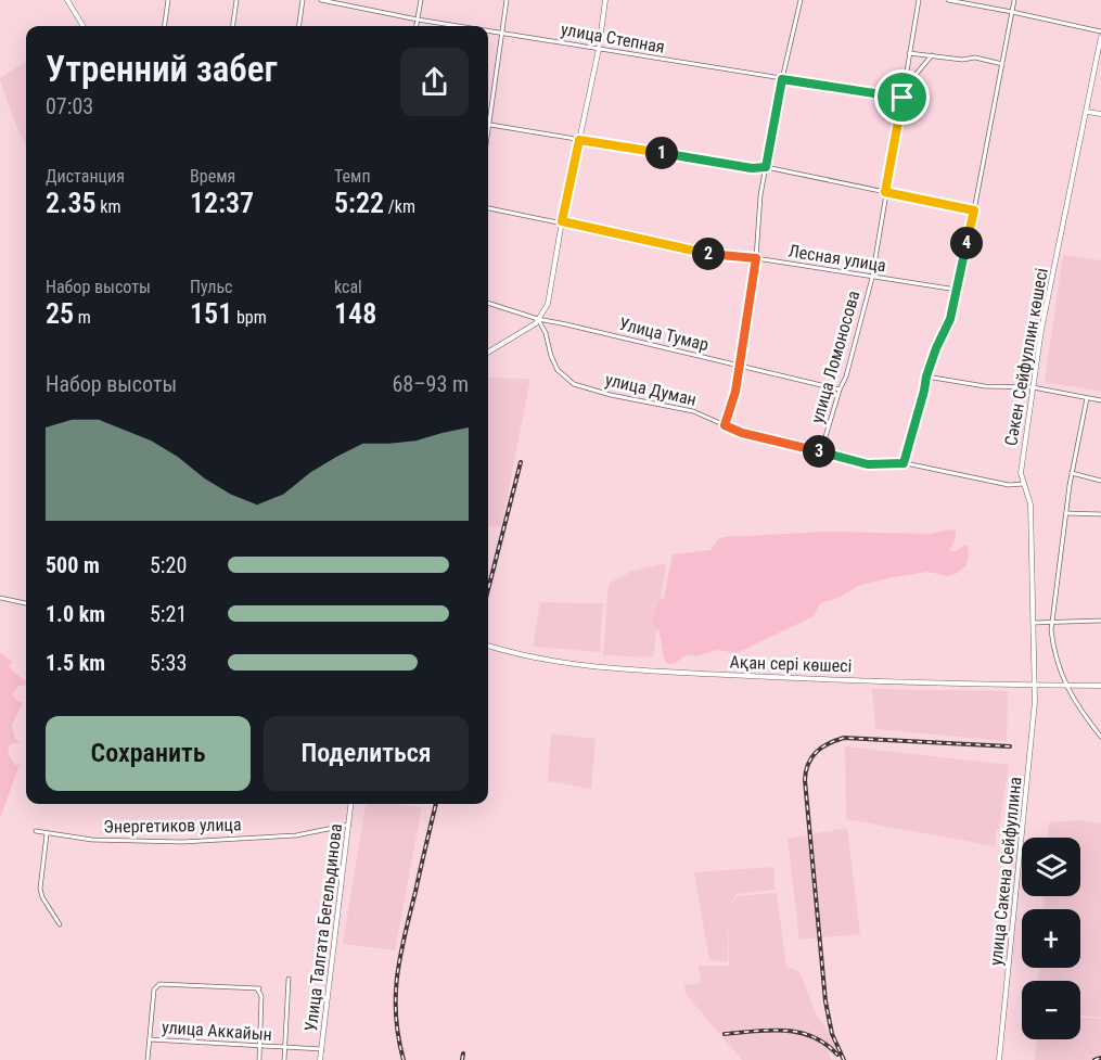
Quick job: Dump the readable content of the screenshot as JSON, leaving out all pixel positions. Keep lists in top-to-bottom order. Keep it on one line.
{"streets":{"street":["улица Степная","Лесная улица","Улица Тумар","улица Ломоносова","Сәкен Сейфуллин көшесі","улица Думан","Ақан сері көшесі","Энергетиков улица","улица Сакена Сейфуллина","Улица Талгата Бегельдинова","улица Аккайын"]},"crossings":[["улица Степная","улица Ломоносова"],["Лесная улица","улица Ломоносова"],["Улица Тумар","улица Ломоносова"],["Улица Тумар","улица Думан"],["улица Ломоносова","улица Думан"],["Сәкен Сейфуллин көшесі","улица Думан"],["Сәкен Сейфуллин көшесі","Ақан сері көшесі"],["Сәкен Сейфуллин көшесі","улица Сакена Сейфуллина"],["Ақан сері көшесі","улица Сакена Сейфуллина"],["Энергетиков улица","Улица Талгата Бегельдинова"],["Улица Талгата Бегельдинова","улица Аккайын"]],"page":{"heading":["Утренний забег","07:03"],"pins":["1","4","2","3"],"stats":[["Дистанция","2.35 km"],["Время","12:37"],["Темп","5:22 /km"],["Набор высоты","25 m"],["Пульс","151 bpm"],["kcal","148"]],"chart":["Набор высоты","68–93 m"],"list":[{"name":"500 m","note":"5:20"},{"name":"1.0 km","note":"5:21"},{"name":"1.5 km","note":"5:33"}],"buttons":["Сохранить","Поделиться"],"map_buttons":["+","−"]}}
